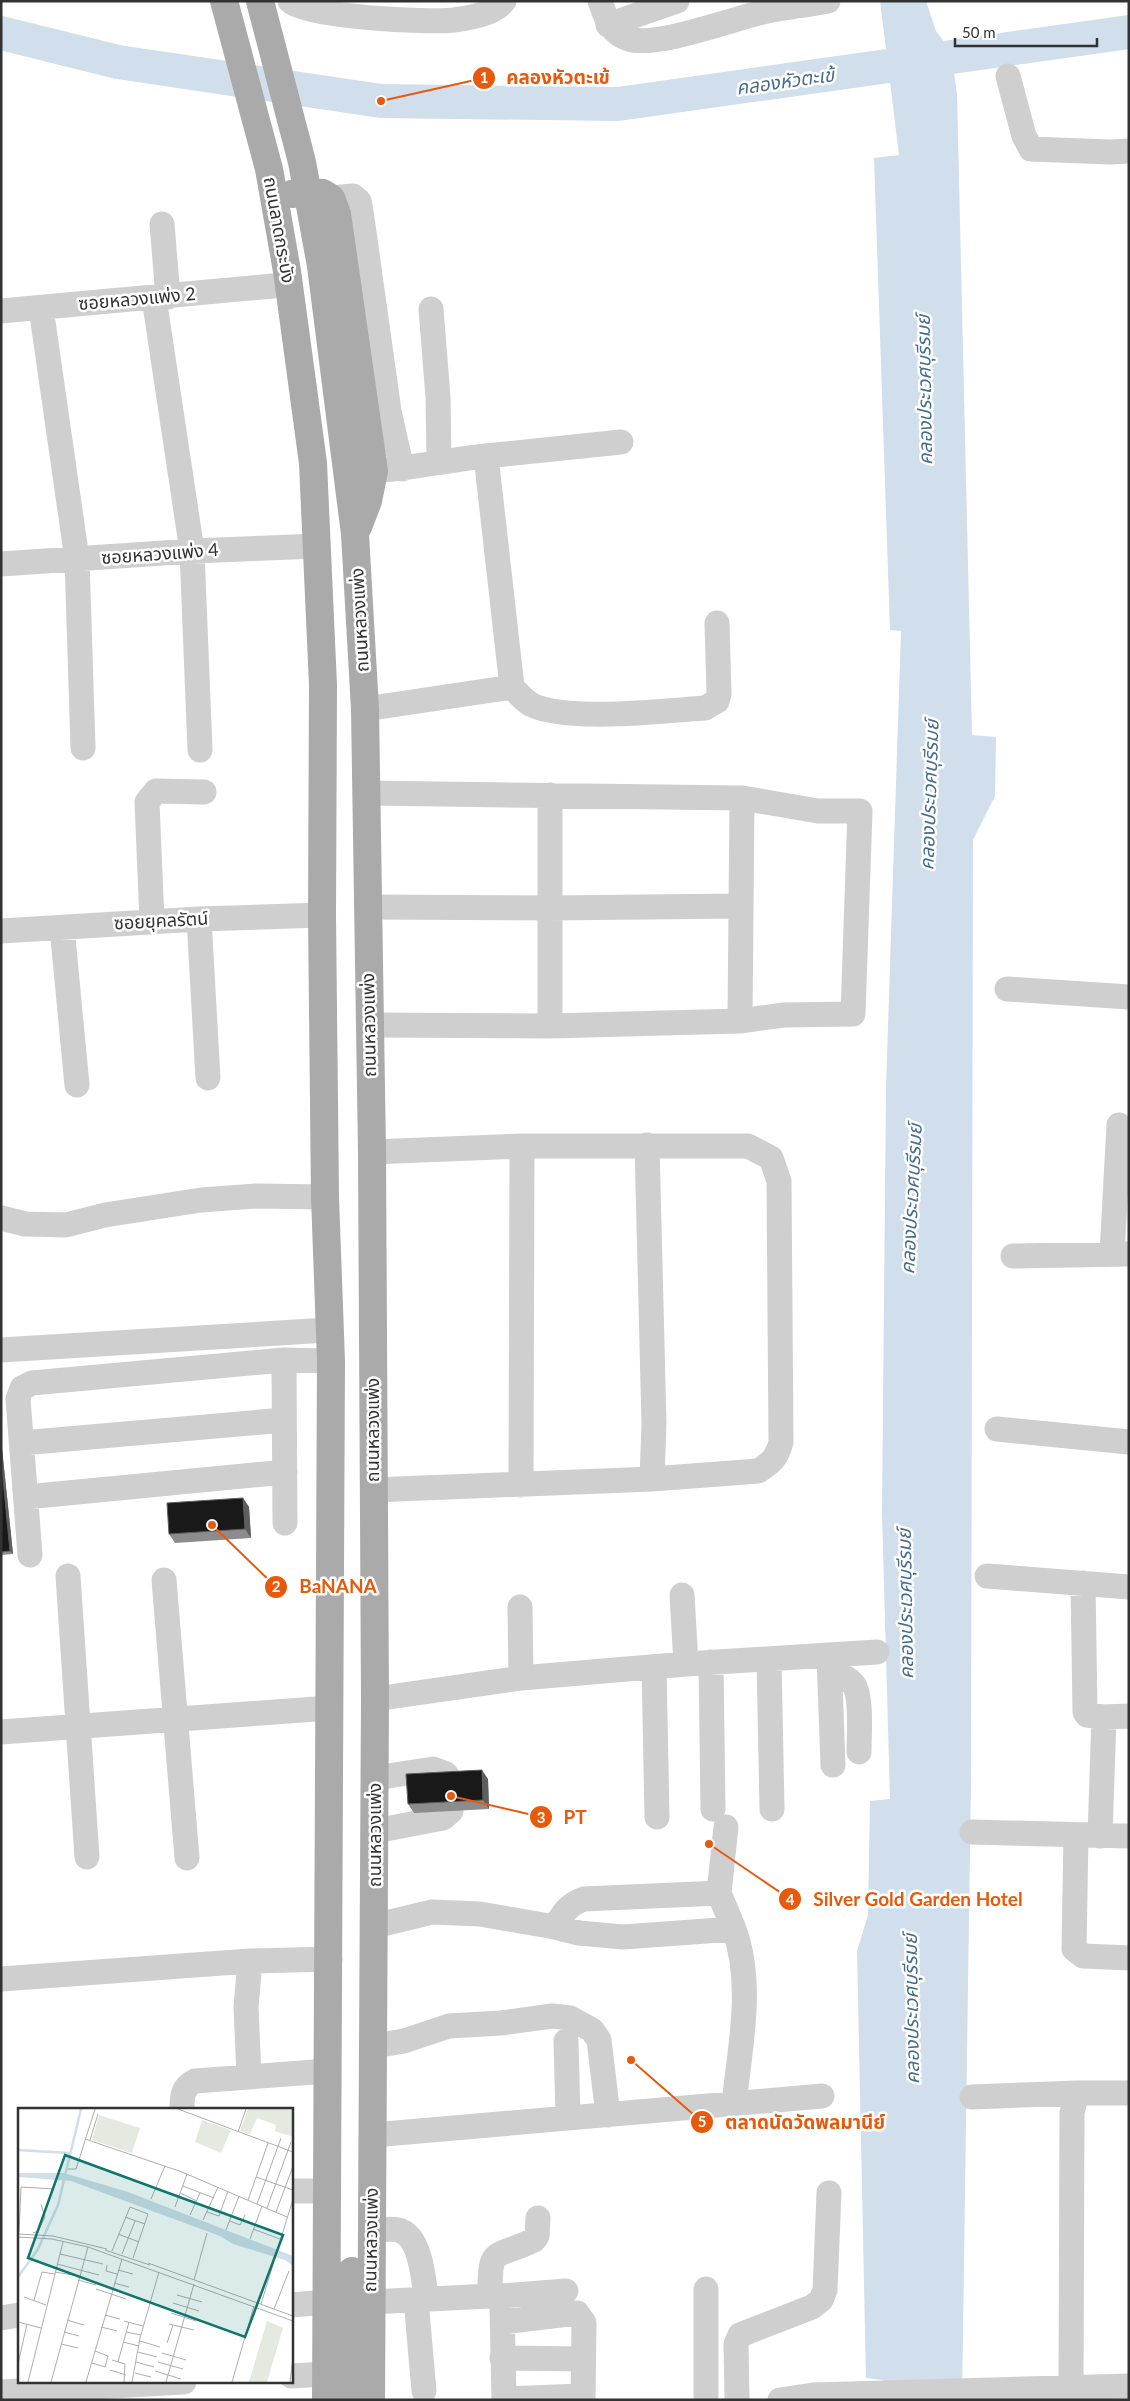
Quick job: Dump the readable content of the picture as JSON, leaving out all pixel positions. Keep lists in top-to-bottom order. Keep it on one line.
{"streets":{"main road":["ถนนลาดกระบัง","ถนนหลวงแพ่ง"],"street":["ซอยหลวงแพ่ง 2","ซอยหลวงแพ่ง 4","ซอยยุคลรัตน์"]},"crossings":[["ถนนลาดกระบัง","ซอยหลวงแพ่ง 4"],["ถนนลาดกระบัง","ถนนหลวงแพ่ง"]],"water":["คลองหัวตะเข้","คลองประเวศบุรีรมย์"],"places":["คลองหัวตะเข้","BaNANA","PT","Silver Gold Garden Hotel","ตลาดนัดวัดพลมานีย์"],"scale_bar":"50 m"}
